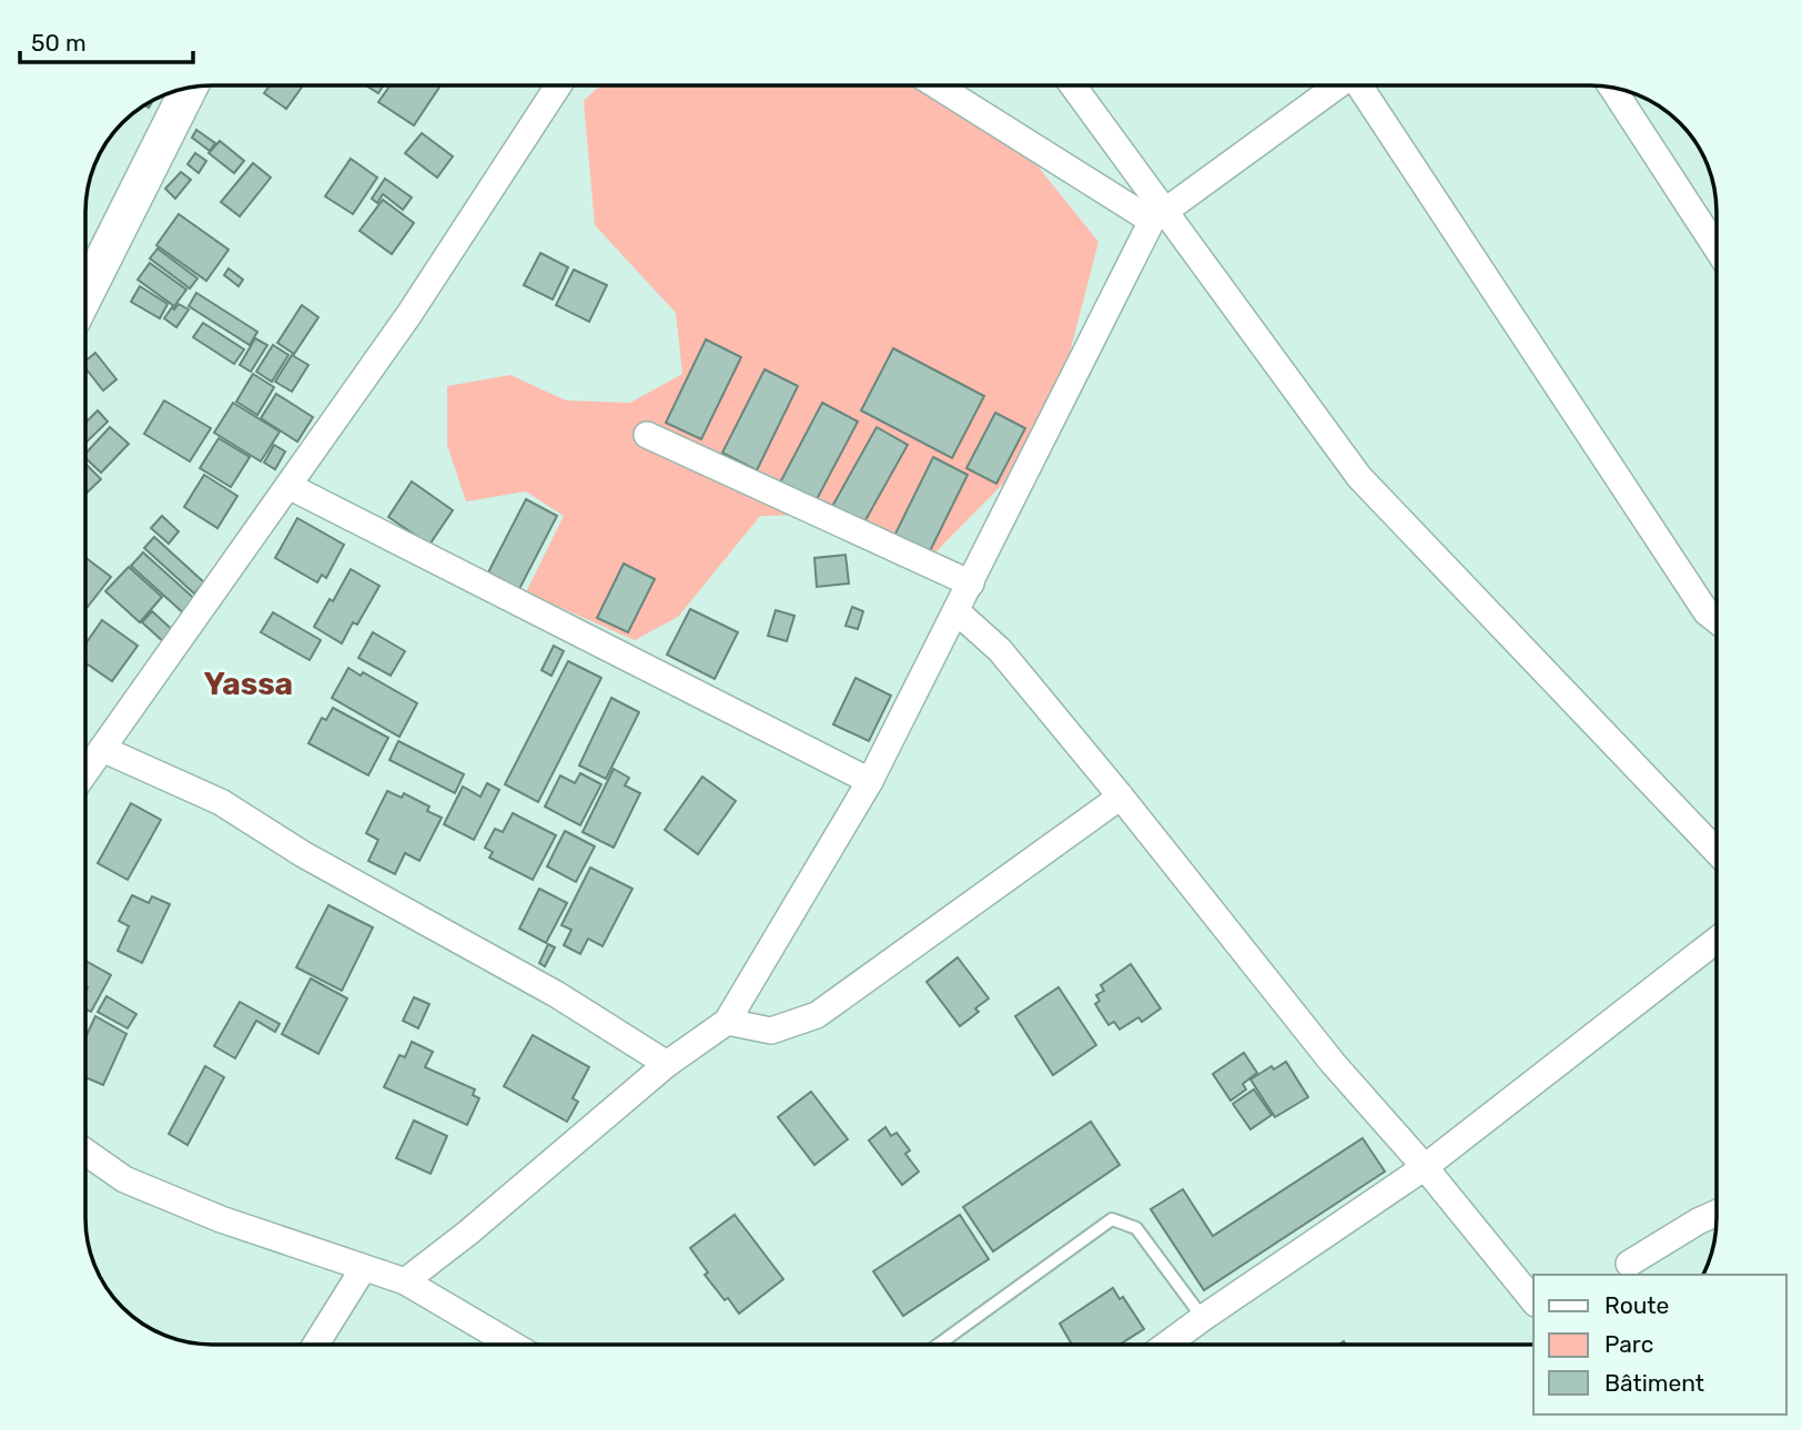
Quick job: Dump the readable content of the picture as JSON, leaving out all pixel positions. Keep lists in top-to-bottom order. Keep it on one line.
{"districts":["Yassa"],"legend":["Route","Parc","Bâtiment"],"scale_bar":"50 m"}
